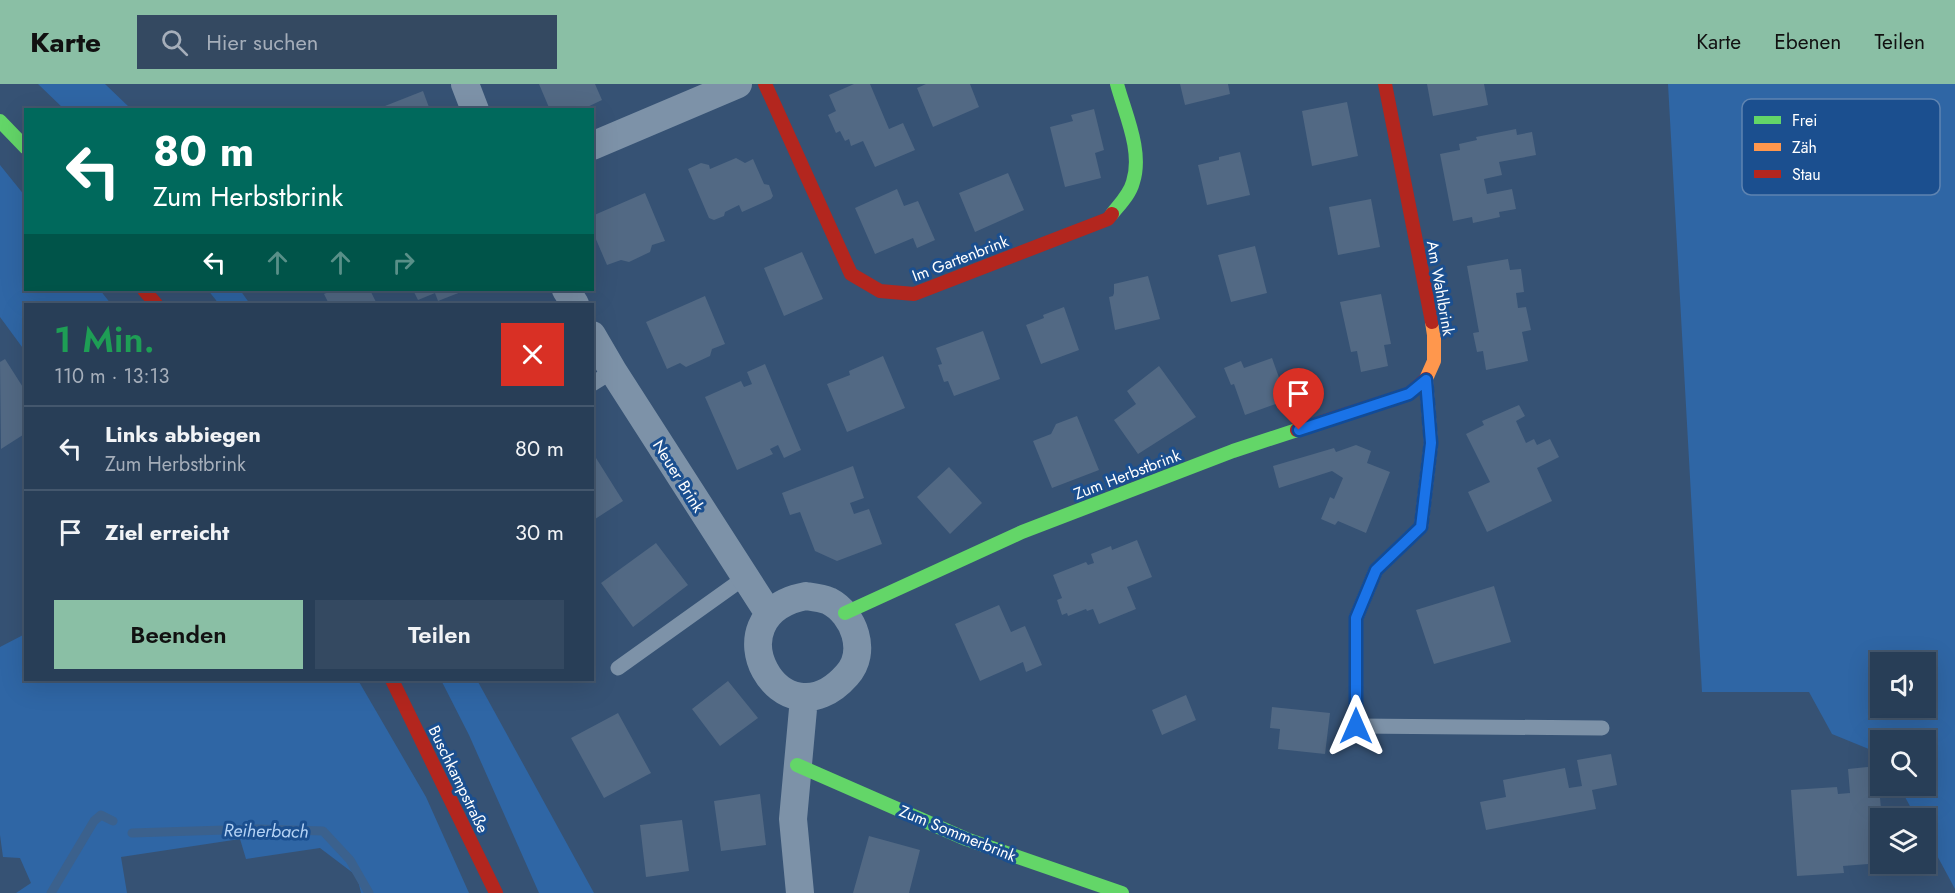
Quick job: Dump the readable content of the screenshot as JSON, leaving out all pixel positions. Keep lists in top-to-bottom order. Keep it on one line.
{"streets":{"street":["Im Gartenbrink","Am Wahlbrink","Zum Herbstbrink","Neuer Brink","Buschkampstraße","Zum Sommerbrink"]},"crossings":[["Am Wahlbrink","Zum Herbstbrink"],["Zum Herbstbrink","Neuer Brink"]],"water":["Reiherbach"],"legend":["Frei","Zäh","Stau"],"page":{"header":"Karte","search":"Hier suchen","nav":["Karte","Ebenen","Teilen"],"turn":["80 m","Zum Herbstbrink"],"heading":["1 Min.","110 m · 13:13"],"list":[{"name":"Links abbiegen","note":"Zum Herbstbrink","value":"80 m"},{"name":"Ziel erreicht","value":"30 m"}],"buttons":["Beenden","Teilen"]}}
